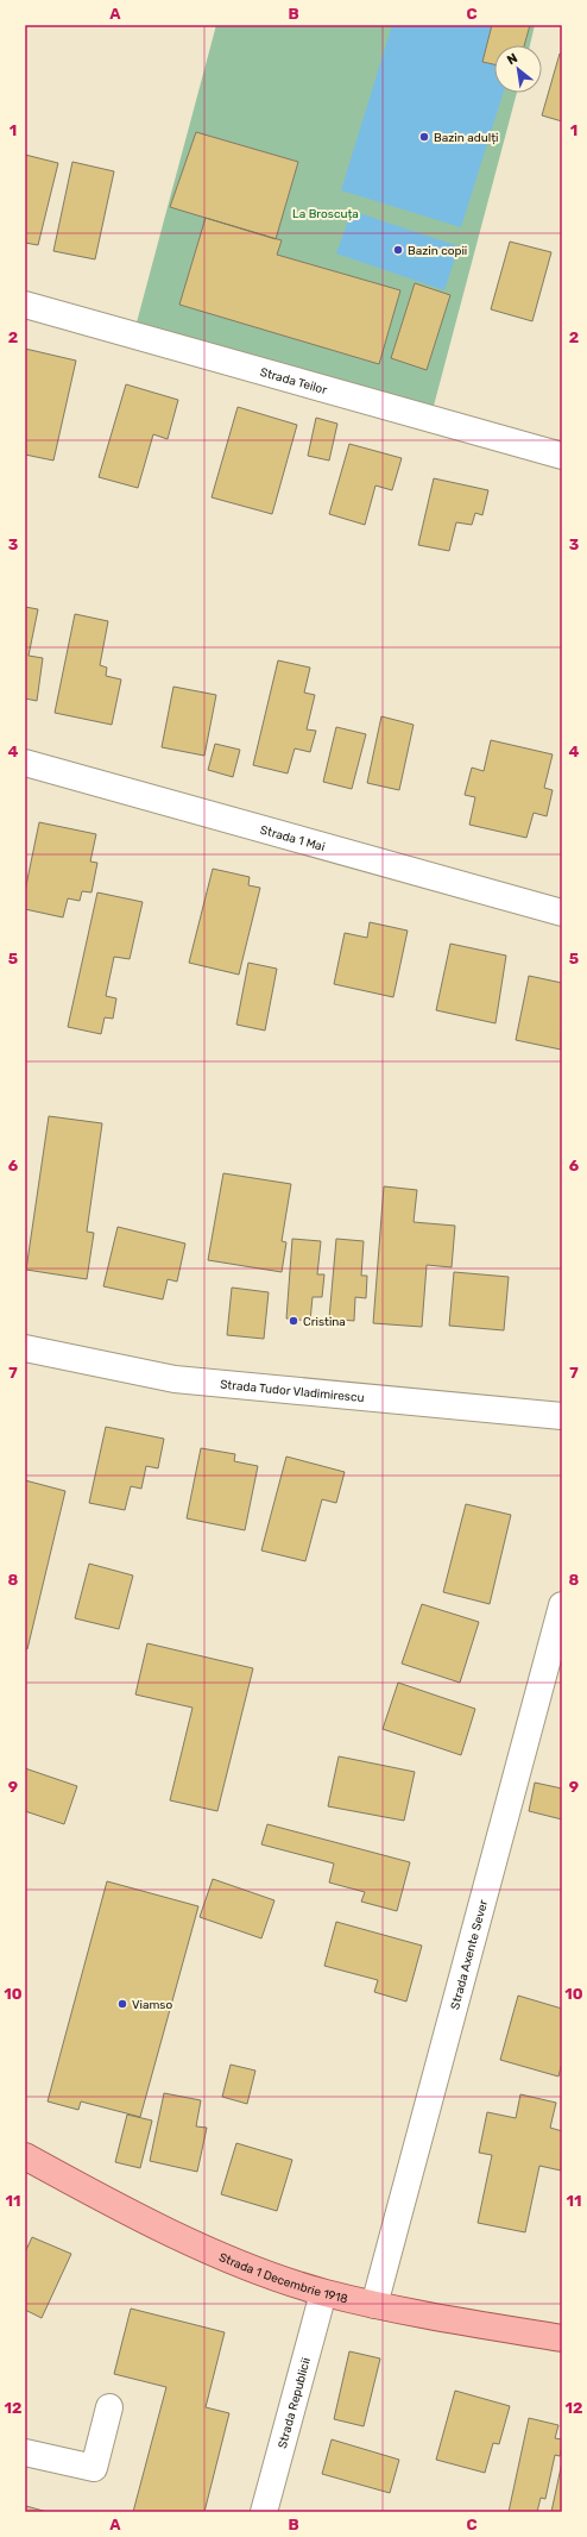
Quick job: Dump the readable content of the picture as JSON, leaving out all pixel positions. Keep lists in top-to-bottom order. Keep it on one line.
{"streets":{"main road":["Strada 1 Decembrie 1918"],"street":["Strada Teilor","Strada 1 Mai","Strada Tudor Vladimirescu","Strada Axente Sever","Strada Republicii"]},"crossings":[["Strada Axente Sever","Strada 1 Decembrie 1918"],["Strada 1 Decembrie 1918","Strada Republicii"]],"parks":["La Broscuța"],"places":["Bazin adulți","Bazin copii","Cristina","Viamso"],"north":"top left","grid":{"columns":["A","B","C"],"rows":["1","2","3","4","5","6","7","8","9","10","11","12"]}}
